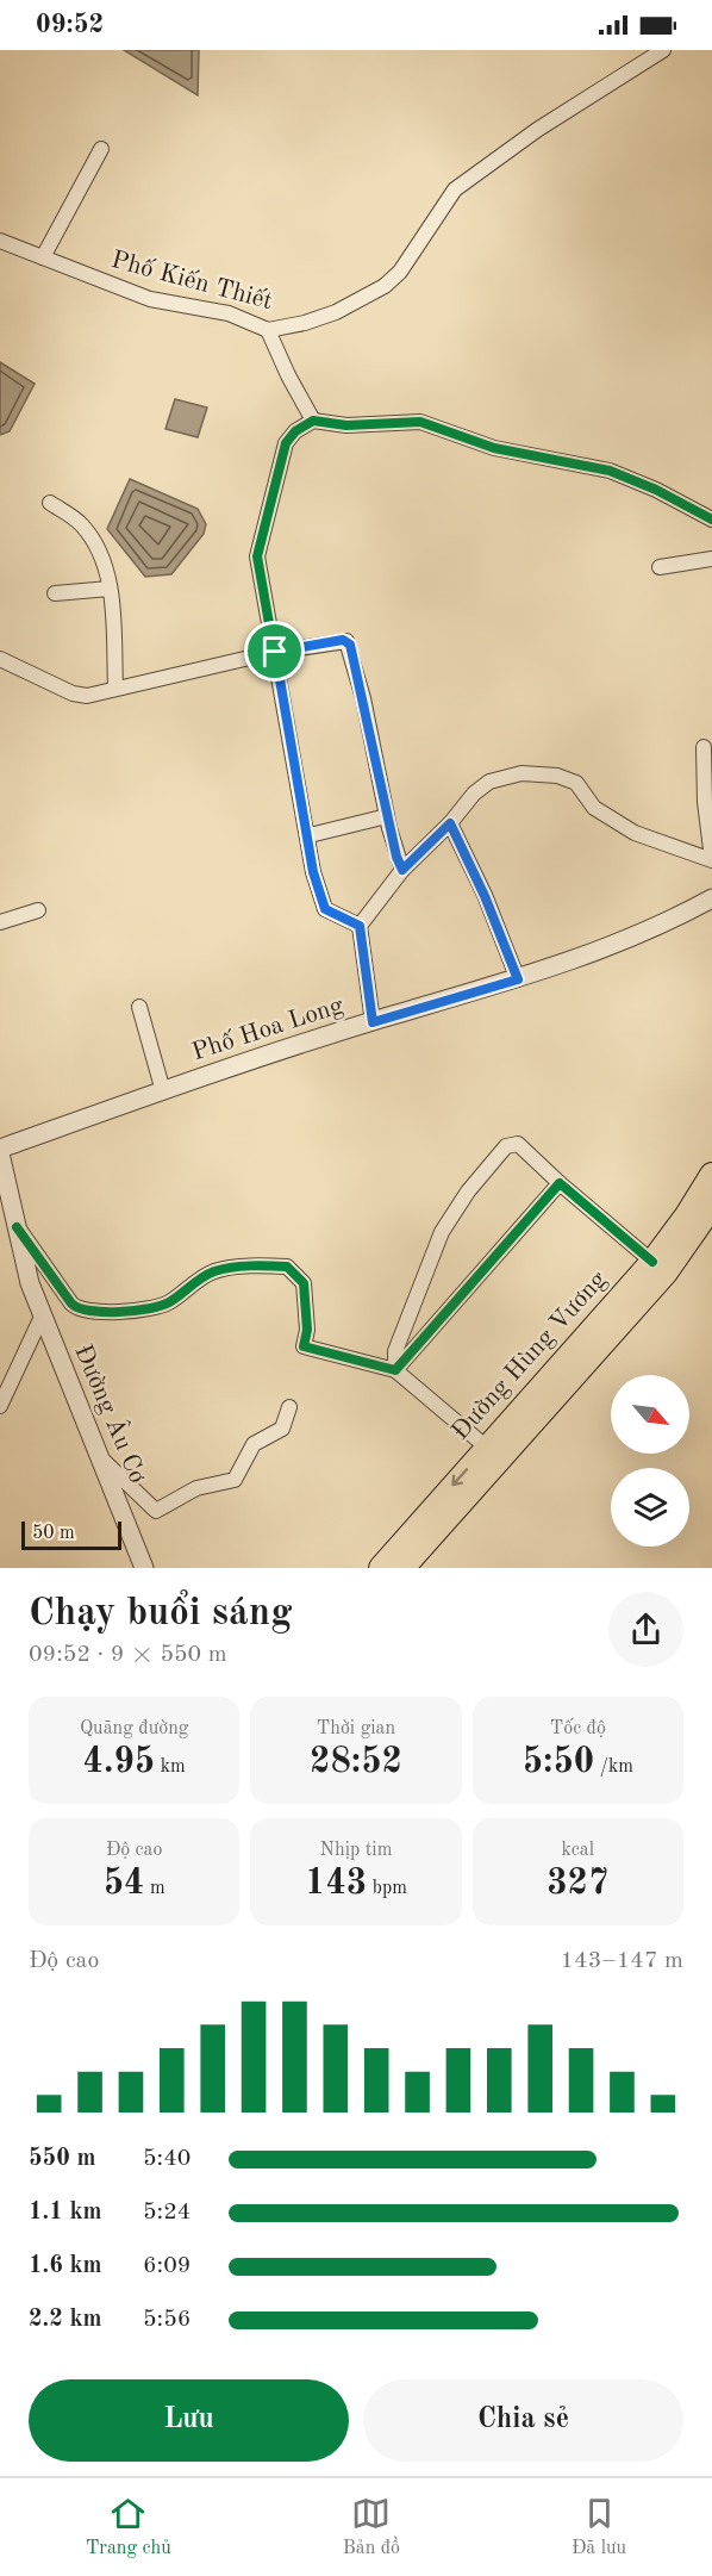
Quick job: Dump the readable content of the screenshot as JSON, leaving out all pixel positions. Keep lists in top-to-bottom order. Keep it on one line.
{"streets":{"main road":["Đường Hùng Vương"],"street":["Phố Kiến Thiết","Phố Hoa Long","Đường Âu Cơ"]},"crossings":[["Phố Hoa Long","Đường Âu Cơ"]],"scale_bar":"50 m","north":"bottom right","page":{"status":"09:52","scale":"50 m","heading":["Chạy buổi sáng","09:52 · 9 × 550 m"],"stats":[["Quãng đường","4.95 km"],["Thời gian","28:52"],["Tốc độ","5:50 /km"],["Độ cao","54 m"],["Nhịp tim","143 bpm"],["kcal","327"]],"chart":["Độ cao","143–147 m"],"list":[{"name":"550 m","note":"5:40"},{"name":"1.1 km","note":"5:24"},{"name":"1.6 km","note":"6:09"},{"name":"2.2 km","note":"5:56"}],"buttons":["Lưu","Chia sẻ"],"tabs":["Trang chủ","Bản đồ","Đã lưu"]}}
